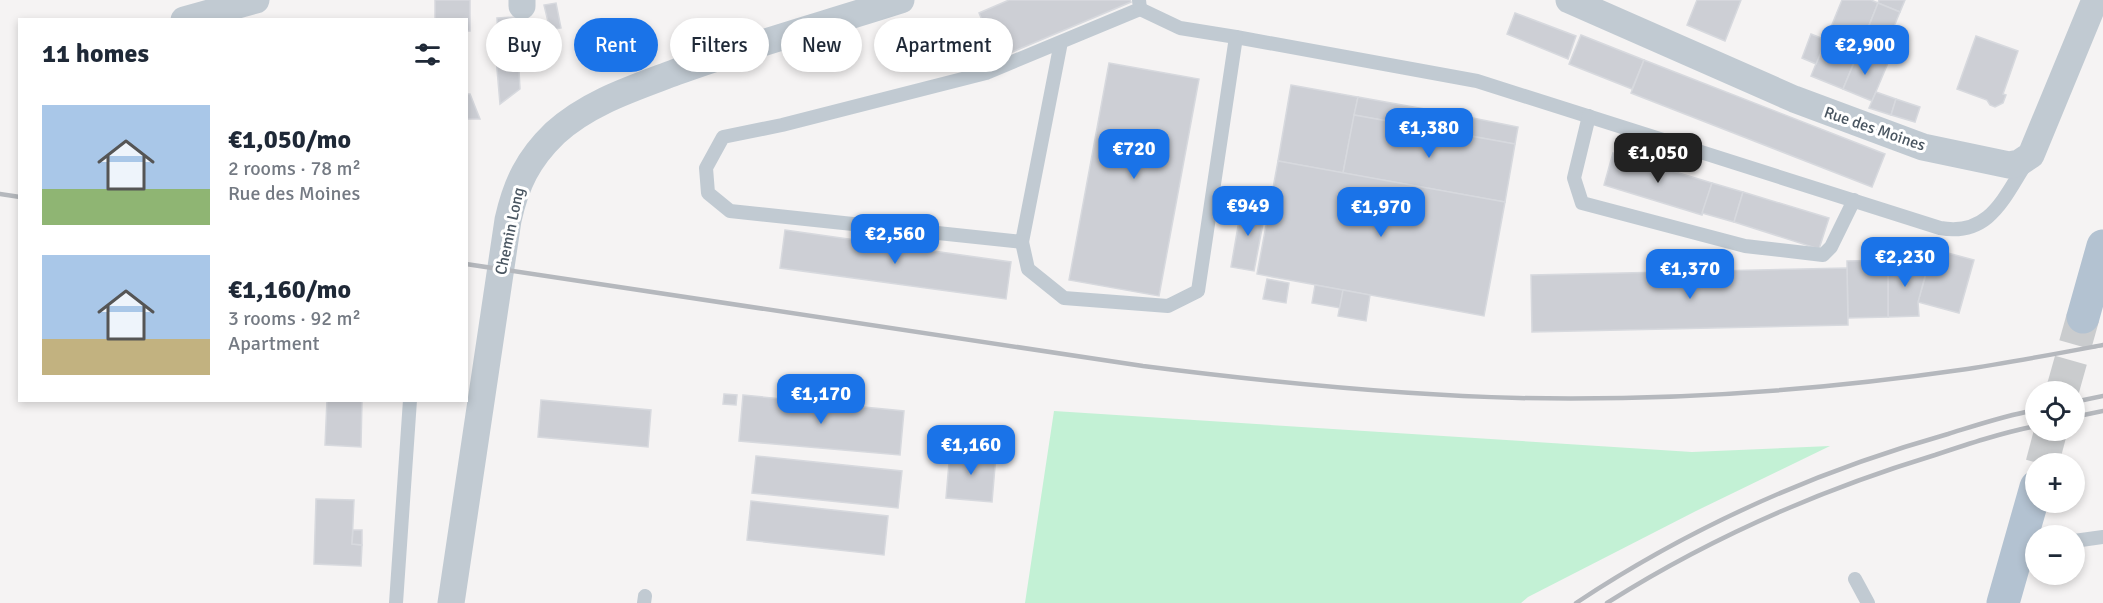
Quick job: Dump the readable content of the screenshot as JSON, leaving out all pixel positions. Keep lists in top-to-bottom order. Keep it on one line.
{"streets":{"street":["Rue des Moines","Chemin Long"]},"page":{"chip":["Buy","Rent","Filters","New","Apartment"],"heading":"11 homes","price":["€2,900","€1,380","€720","€1,050","€949","€1,970","€2,560","€2,230","€1,370","€1,170","€1,160"],"list":[{"name":"€1,050/mo","note":"2 rooms · 78 m² · Rue des Moines"},{"name":"€1,160/mo","note":"3 rooms · 92 m² · Apartment"}],"map_buttons":["+","−"]}}
